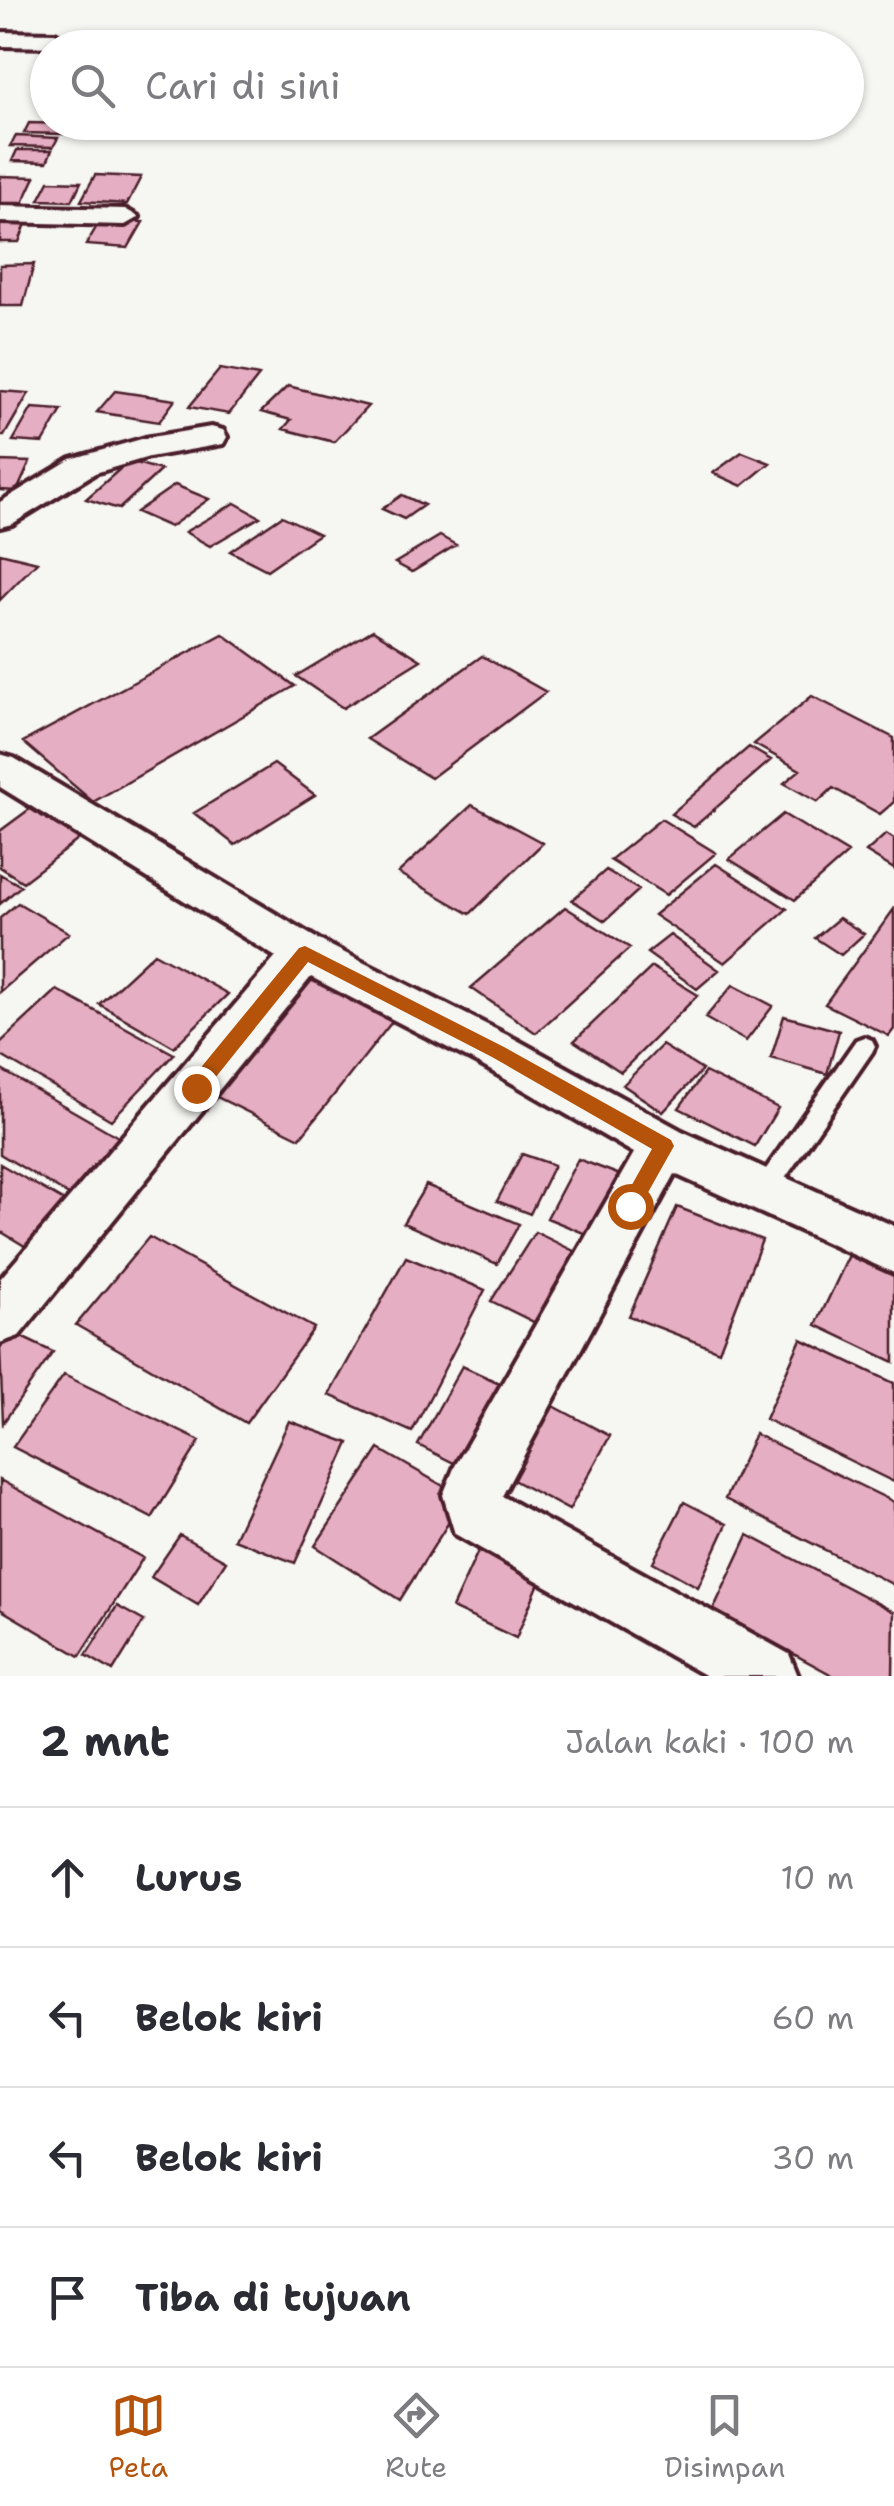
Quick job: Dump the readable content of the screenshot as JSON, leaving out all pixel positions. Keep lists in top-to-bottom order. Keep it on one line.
{"page":{"search":"Cari di sini","heading":["2 mnt","Jalan kaki · 100 m"],"list":[["Lurus","10 m"],["Belok kiri","60 m"],["Belok kiri","30 m"],"Tiba di tujuan"],"nav":["Peta","Rute","Disimpan"]}}
